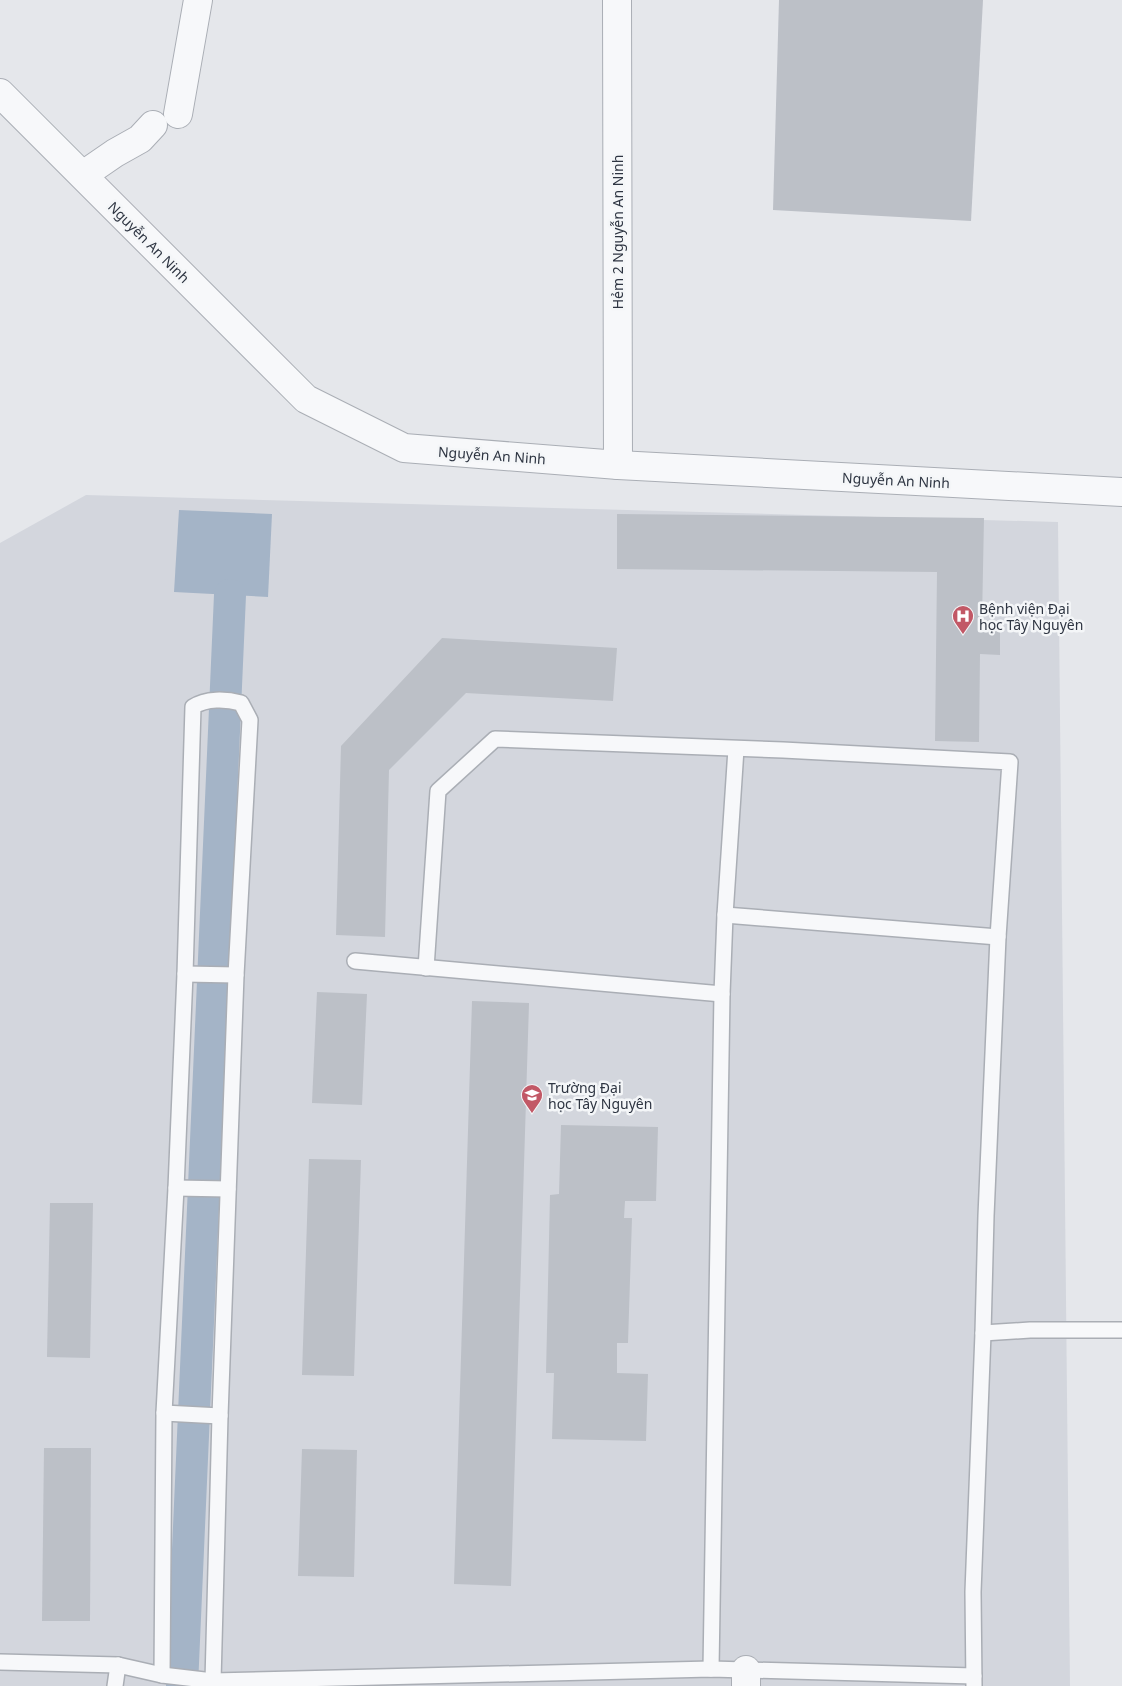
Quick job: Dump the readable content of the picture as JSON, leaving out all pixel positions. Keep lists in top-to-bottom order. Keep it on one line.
{"streets":{"street":["Hẻm 2 Nguyễn An Ninh","Nguyễn An Ninh"]},"crossings":[["Hẻm 2 Nguyễn An Ninh","Nguyễn An Ninh"]],"places":{"hospital":["Bệnh viện Đại học Tây Nguyên"],"school or university":["Trường Đại học Tây Nguyên"]}}
